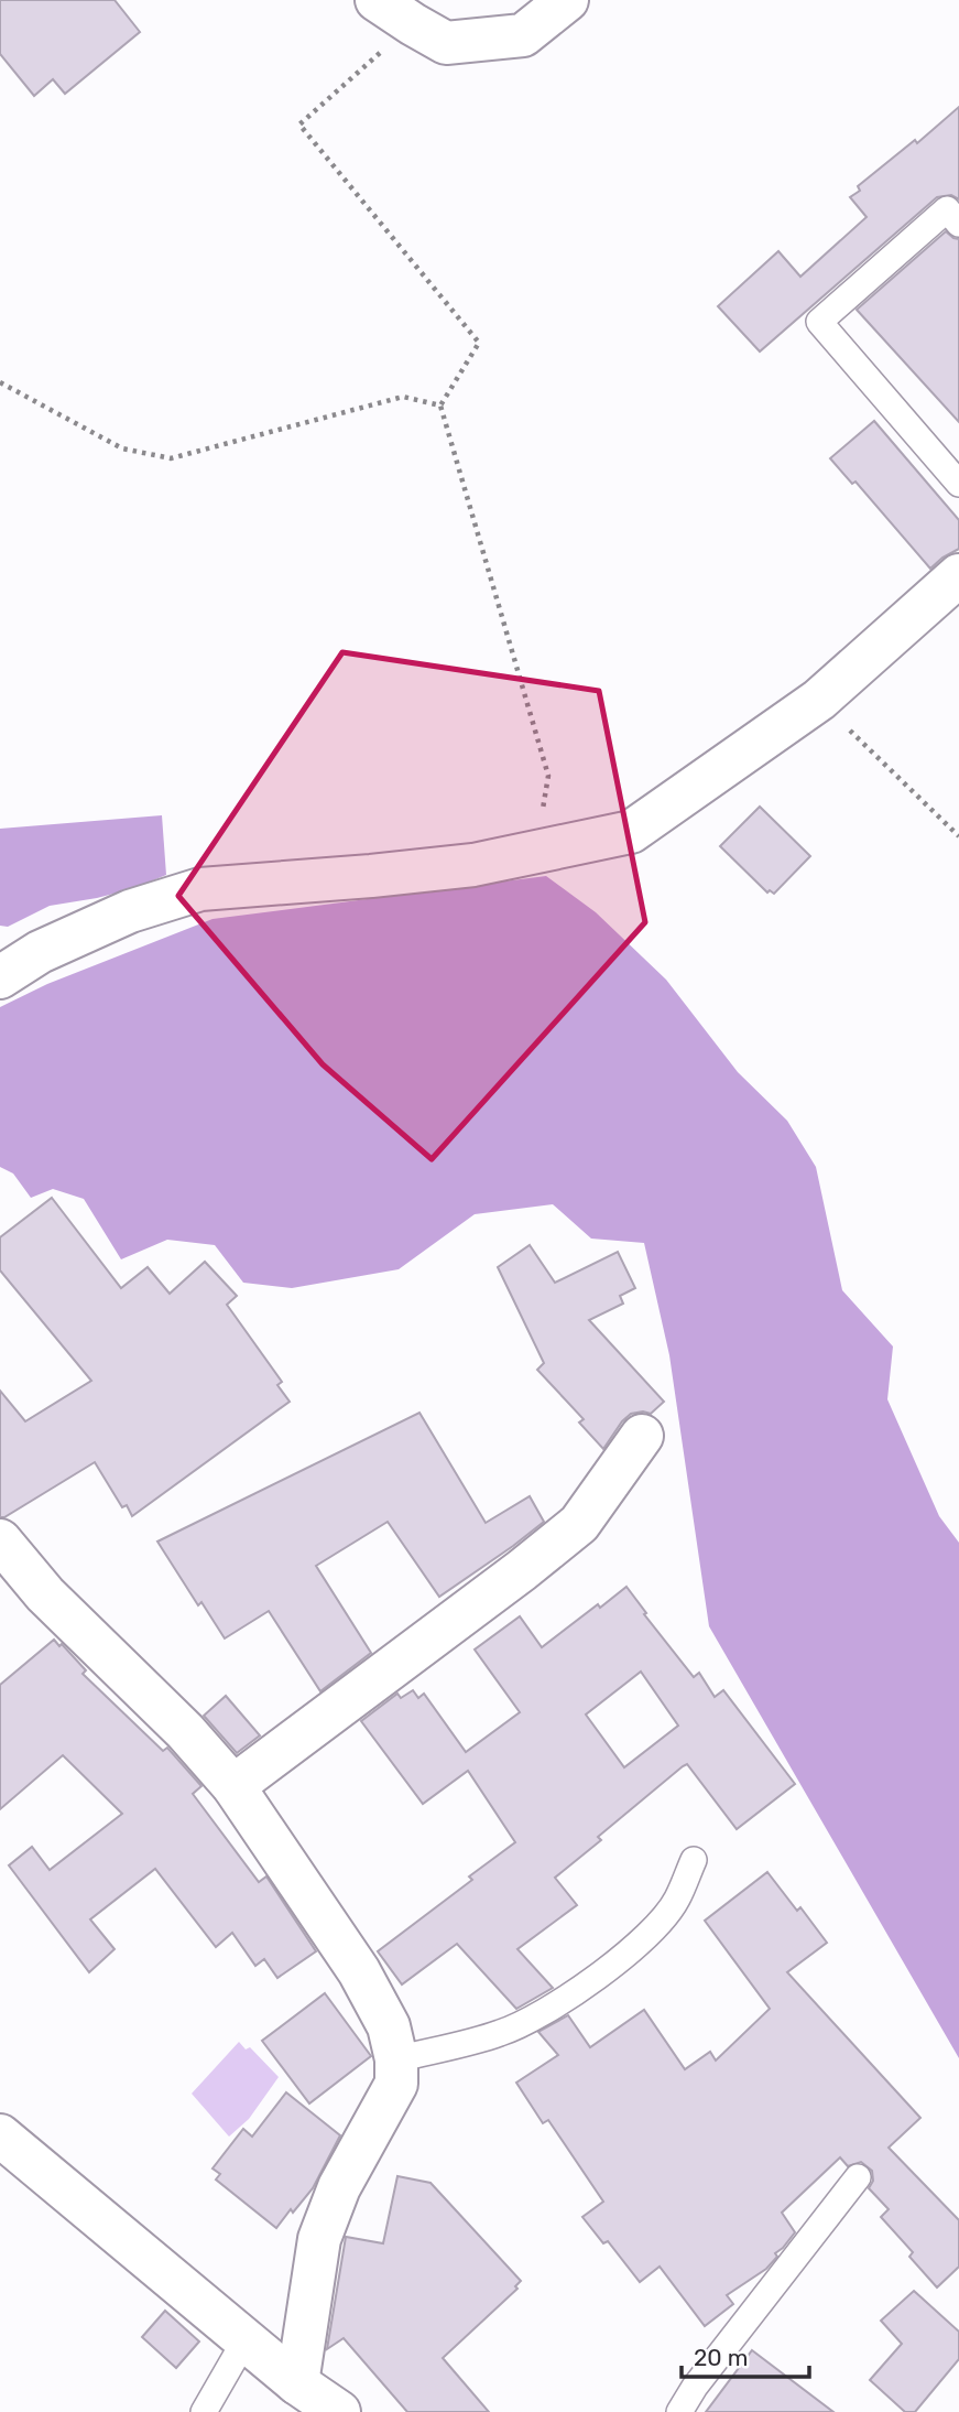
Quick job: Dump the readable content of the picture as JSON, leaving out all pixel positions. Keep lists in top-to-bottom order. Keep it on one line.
{"scale_bar":"20 m"}
